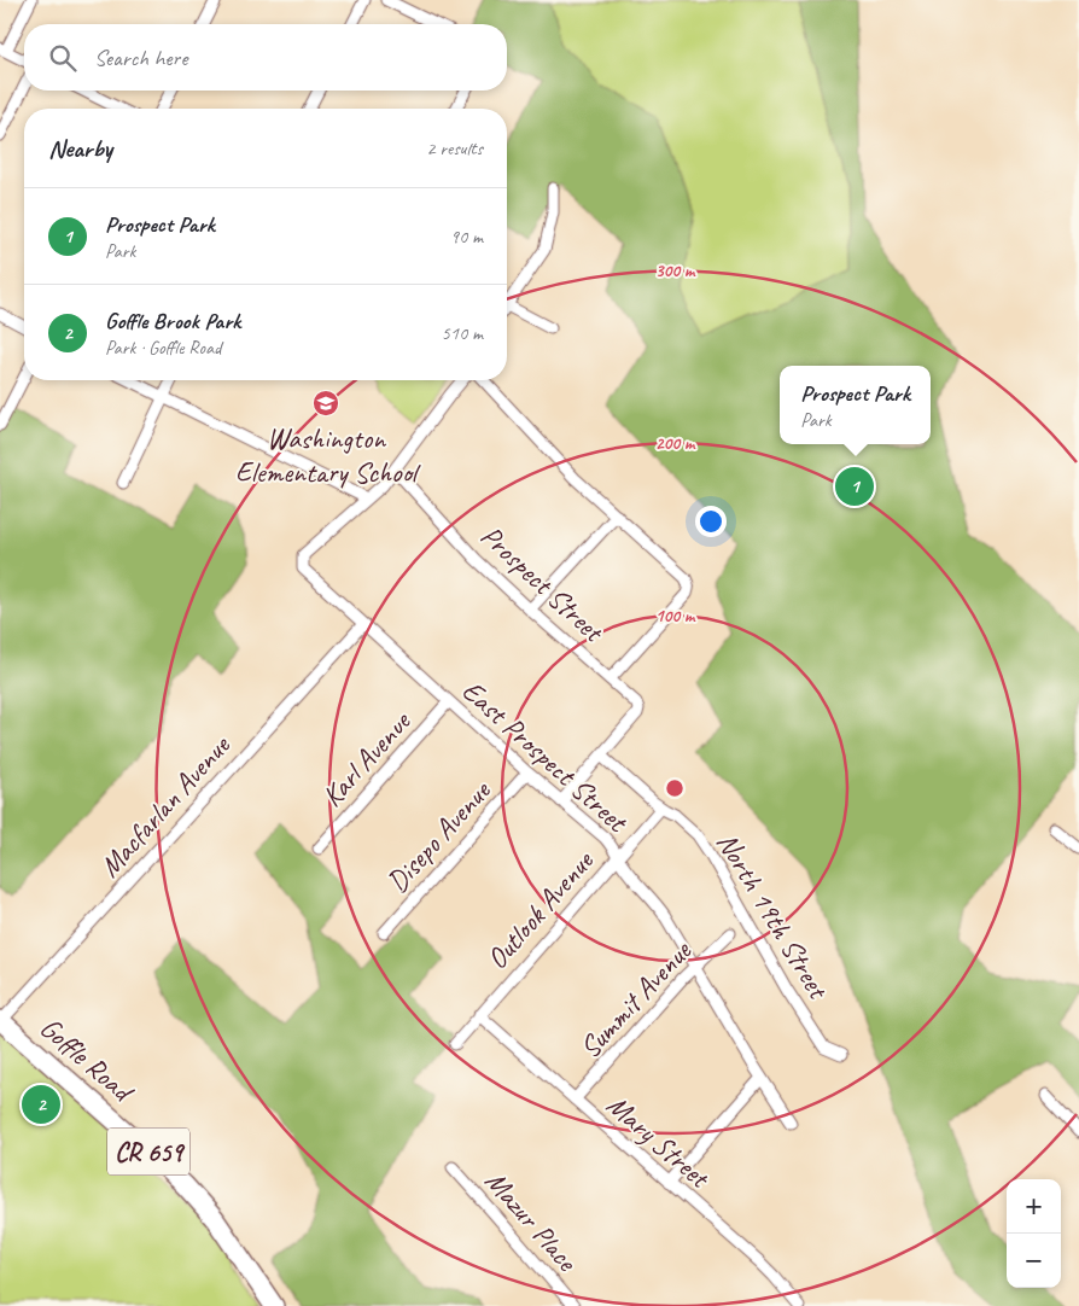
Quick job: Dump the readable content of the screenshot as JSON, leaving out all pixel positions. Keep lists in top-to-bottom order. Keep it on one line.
{"streets":{"main road":["Goffle Road","CR 659"],"street":["Prospect Street","East Prospect Street","Karl Avenue","Macfarlan Avenue","Disepo Avenue","Outlook Avenue","North 19th Street","Summit Avenue","Mary Street","Mazur Place"]},"crossings":[["Prospect Street","North 19th Street"],["East Prospect Street","Karl Avenue"],["East Prospect Street","Macfarlan Avenue"],["East Prospect Street","Disepo Avenue"],["East Prospect Street","Outlook Avenue"],["East Prospect Street","Summit Avenue"],["Macfarlan Avenue","Goffle Road"],["Outlook Avenue","North 19th Street"],["Outlook Avenue","Mary Street"],["Summit Avenue","Mary Street"]],"places":{"school or university":["Washington Elementary School"]},"page":{"search":"Search here","heading":["Nearby","2 results"],"list":[{"mark":"1","name":"Prospect Park","note":"Park","value":"90 m"},{"mark":"2","name":"Goffle Brook Park","note":"Park · Goffle Road","value":"510 m"}],"popup":["Prospect Park","Park"],"pins":["1","2"],"map_buttons":["+","−"]},"rings":["300 m","200 m","100 m"]}
